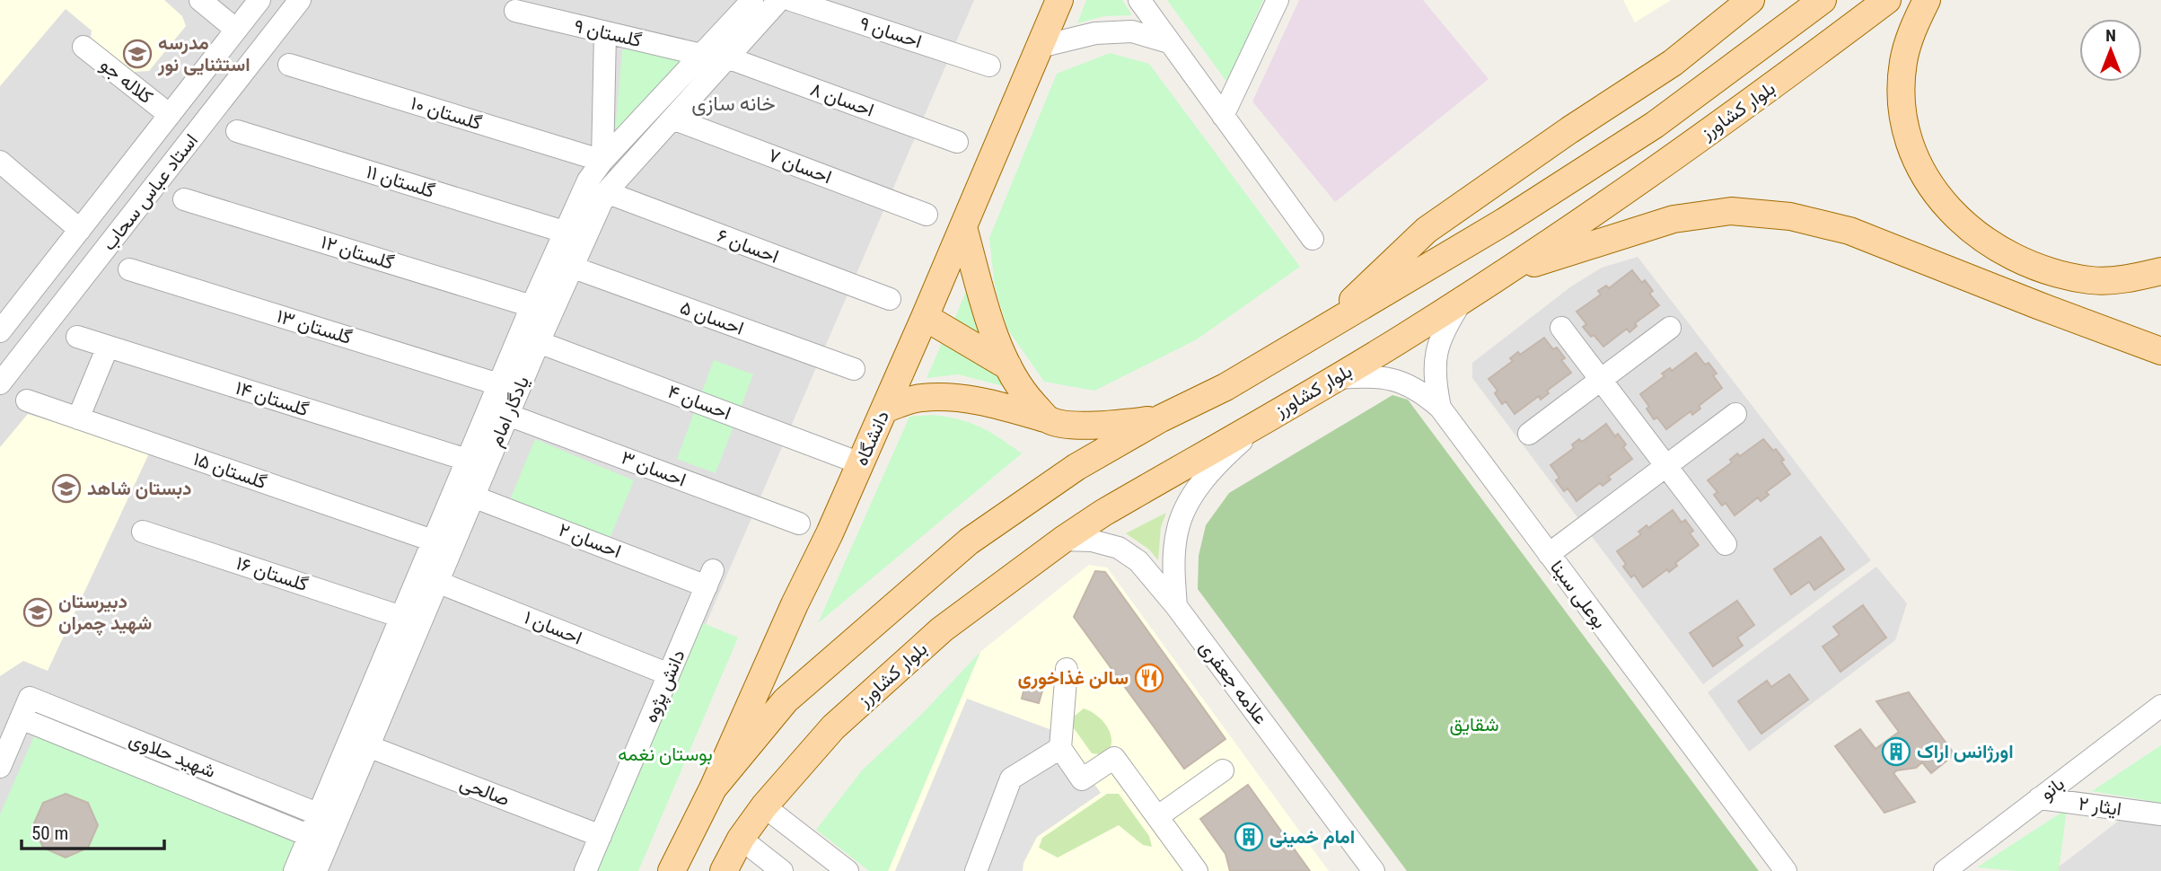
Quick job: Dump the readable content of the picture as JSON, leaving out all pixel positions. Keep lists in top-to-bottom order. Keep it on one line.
{"streets":{"main road":["بلوار کشاورز","دانشگاه"],"street":["احسان ۹","گلستان ۹","کلاله جو","احسان ۸","گلستان ۱۰","احسان ۷","گلستان ۱۱","استاد عباس سحاب","احسان ۶","گلستان ۱۲","احسان ۵","گلستان ۱۳","گلستان ۱۴","احسان ۴","یادگار امام","احسان ۳","گلستان ۱۵","احسان ۲","گلستان ۱۶","بوعلی سینا","احسان ۱","علامه جعفری","دانش پژوه","شهید حلاوی","بانو","صالحی","ایثار ۲"]},"crossings":[["گلستان ۹","یادگار امام"],["کلاله جو","استاد عباس سحاب"],["احسان ۸","یادگار امام"],["بلوار کشاورز","دانشگاه"],["بلوار کشاورز","بوعلی سینا"],["بلوار کشاورز","علامه جعفری"],["گلستان ۱۰","یادگار امام"],["احسان ۷","یادگار امام"],["گلستان ۱۱","یادگار امام"],["احسان ۶","یادگار امام"],["گلستان ۱۲","یادگار امام"],["احسان ۵","یادگار امام"],["گلستان ۱۳","یادگار امام"],["گلستان ۱۴","یادگار امام"],["احسان ۴","یادگار امام"],["احسان ۴","دانشگاه"],["یادگار امام","احسان ۳"],["یادگار امام","گلستان ۱۵"],["یادگار امام","احسان ۲"],["یادگار امام","گلستان ۱۶"],["یادگار امام","احسان ۱"],["یادگار امام","شهید حلاوی"],["یادگار امام","صالحی"],["احسان ۲","دانش پژوه"],["احسان ۱","دانش پژوه"],["دانش پژوه","صالحی"],["بانو","ایثار ۲"]],"districts":["خانه سازی"],"parks":["شقایق","بوستان نغمه"],"places":{"school or university":["مدرسه استثنایی نور","دبستان شاهد","دبیرستان شهید چمران"],"restaurant":["سالن غذاخوری"],"building":["اورژانس اراک","امام خمینی"]},"scale_bar":"50 m","north":"top"}
